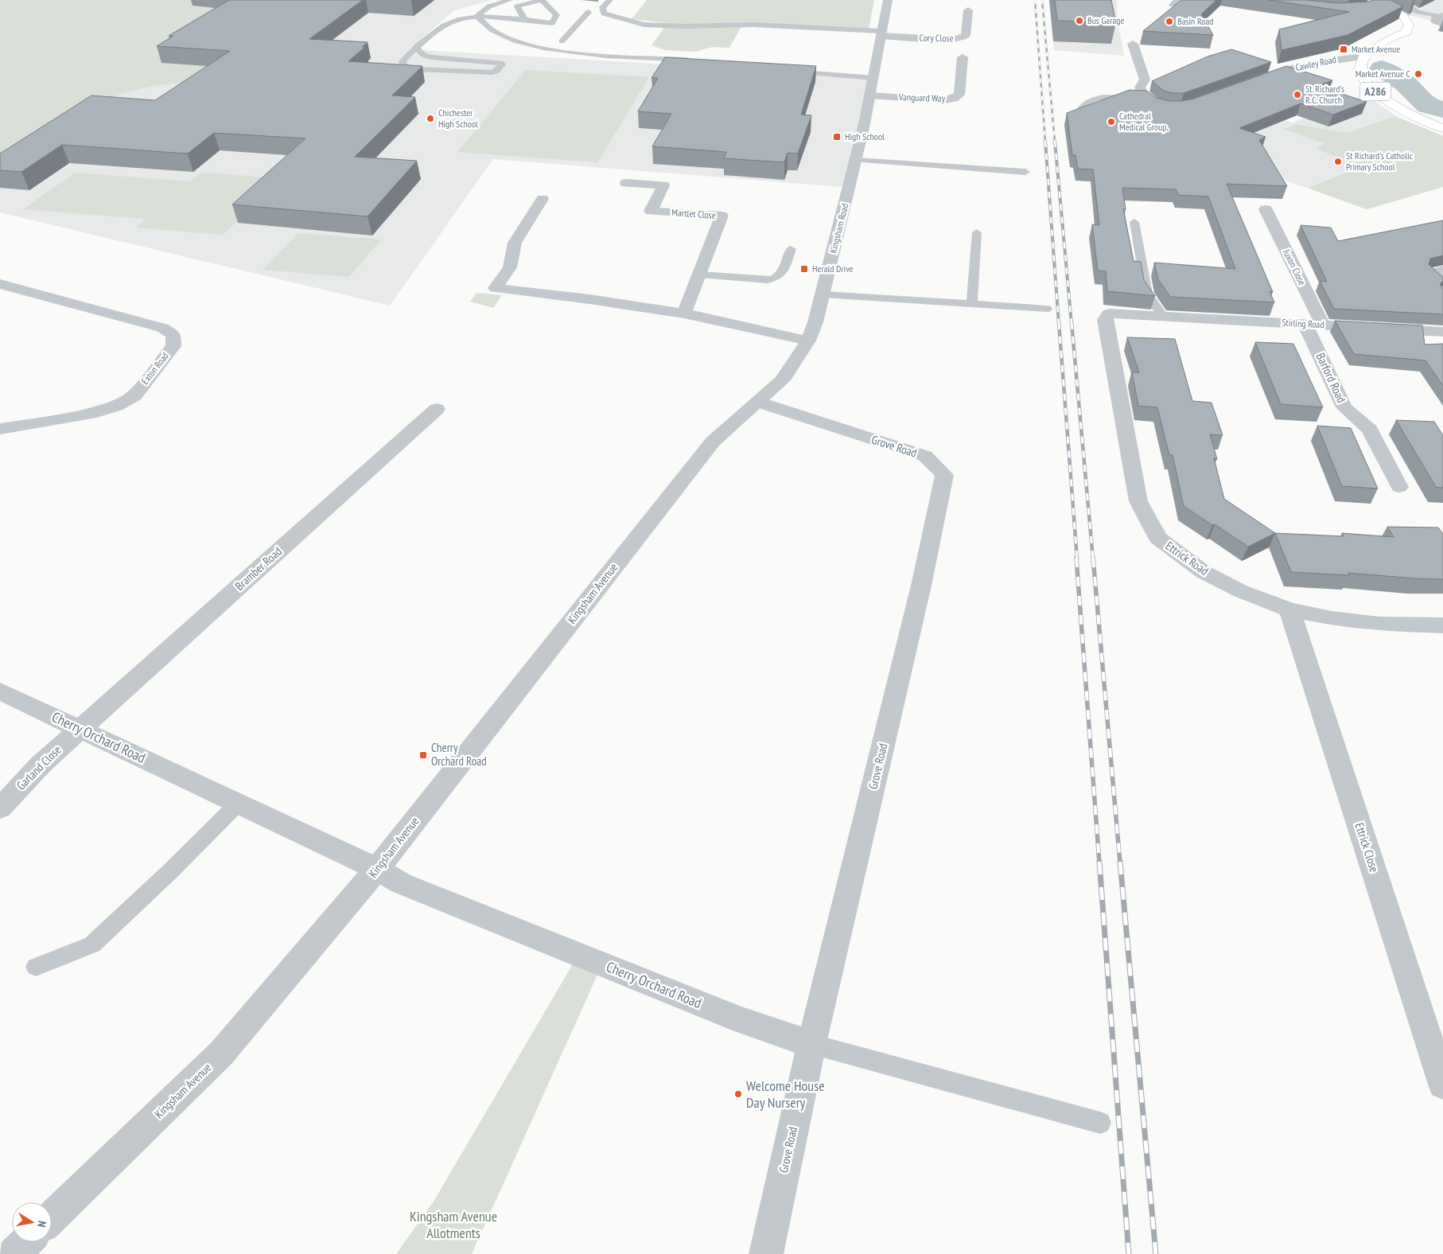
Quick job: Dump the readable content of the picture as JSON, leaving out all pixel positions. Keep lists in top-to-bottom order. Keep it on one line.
{"streets":{"main road":["A286"],"street":["Cory Close","Cawley Road","Vanguard Way","Martlet Close","Kingsham Road","Juxon Close","Stirling Road","Exton Road","Barford Road","Grove Road","Ettrick Road","Bramber Road","Kingsham Avenue","Cherry Orchard Road","Garland Close","Ettrick Close"]},"crossings":[["Cory Close","Kingsham Road"],["Cawley Road","A286"],["Vanguard Way","Kingsham Road"],["Kingsham Road","Grove Road"],["Kingsham Road","Kingsham Avenue"],["Juxon Close","Stirling Road"],["Stirling Road","Barford Road"],["Stirling Road","Ettrick Road"],["Grove Road","Cherry Orchard Road"],["Ettrick Road","Ettrick Close"],["Bramber Road","Cherry Orchard Road"],["Bramber Road","Garland Close"],["Kingsham Avenue","Cherry Orchard Road"],["Cherry Orchard Road","Garland Close"]],"parks":["Kingsham Avenue Allotments"],"places":{"other":["Bus Garage","Basin Road","Market Avenue C","St. Richard's R.C. Church","Chichester High School","Cathedral Medical Group.","St Richard's Catholic Primary School","Welcome House Day Nursery"],"transit":["Market Avenue","High School","Herald Drive","Cherry Orchard Road"]},"north":"right"}
